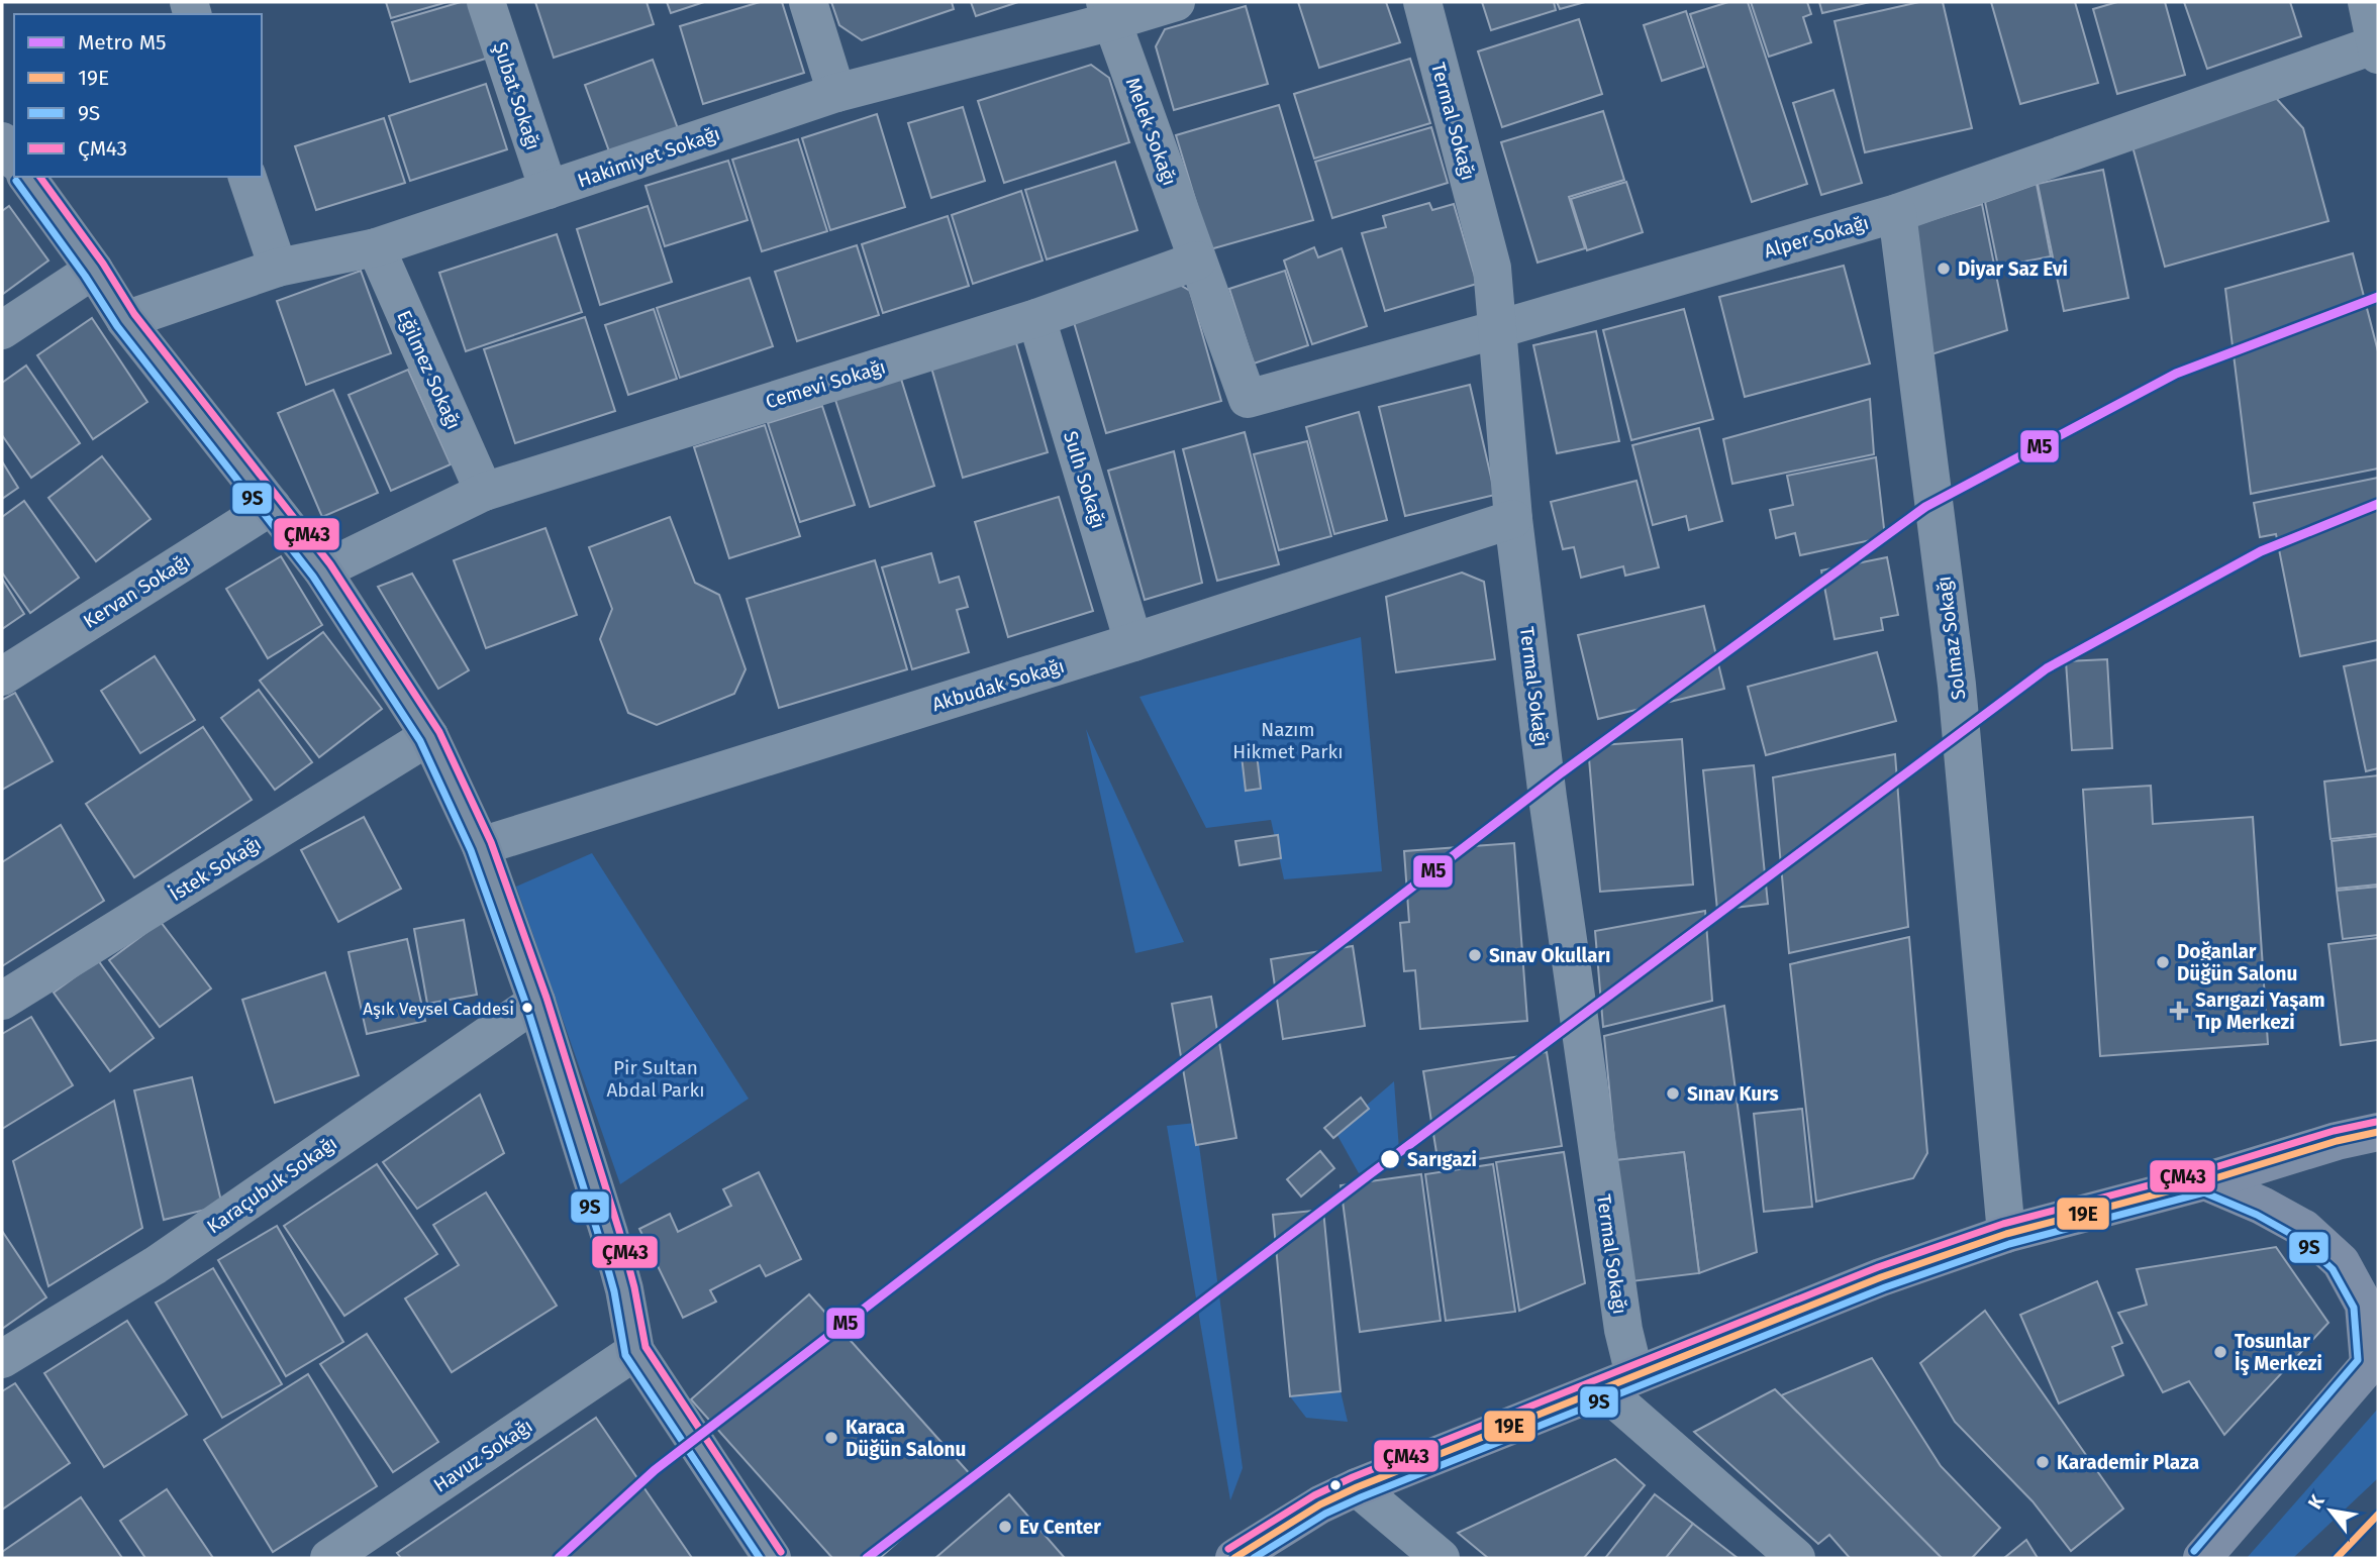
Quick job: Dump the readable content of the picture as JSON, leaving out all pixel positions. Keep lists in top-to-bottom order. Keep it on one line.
{"streets":{"street":["Şubat Sokağı","Termal Sokağı","Melek Sokağı","Hakimiyet Sokağı","Alper Sokağı","Eğilmez Sokağı","Cemevi Sokağı","Sulh Sokağı","Kervan Sokağı","Solmaz Sokağı","Akbudak Sokağı","İstek Sokağı","Karaçubuk Sokağı","Havuz Sokağı"]},"crossings":[["Şubat Sokağı","Hakimiyet Sokağı"],["Termal Sokağı","Alper Sokağı"],["Termal Sokağı","Akbudak Sokağı"],["Melek Sokağı","Hakimiyet Sokağı"],["Melek Sokağı","Alper Sokağı"],["Melek Sokağı","Cemevi Sokağı"],["Hakimiyet Sokağı","Eğilmez Sokağı"],["Alper Sokağı","Cemevi Sokağı"],["Alper Sokağı","Solmaz Sokağı"],["Eğilmez Sokağı","Cemevi Sokağı"],["Cemevi Sokağı","Sulh Sokağı"],["Sulh Sokağı","Akbudak Sokağı"]],"parks":["Nazım Hikmet Parkı","Pir Sultan Abdal Parkı"],"places":{"other":["Diyar Saz Evi","Sınav Okulları","Doğanlar Düğün Salonu","Aşık Veysel Caddesi","Sınav Kurs","Sarıgazi","Tosunlar İş Merkezi","Karaca Düğün Salonu","Karademir Plaza","Ev Center"],"health":["Sarıgazi Yaşam Tıp Merkezi"]},"lines":["transit line ÇM43","transit line 9S","metro line M5","transit line 19E"],"legend":["Metro M5","19E","9S","ÇM43"],"north":"top left"}
